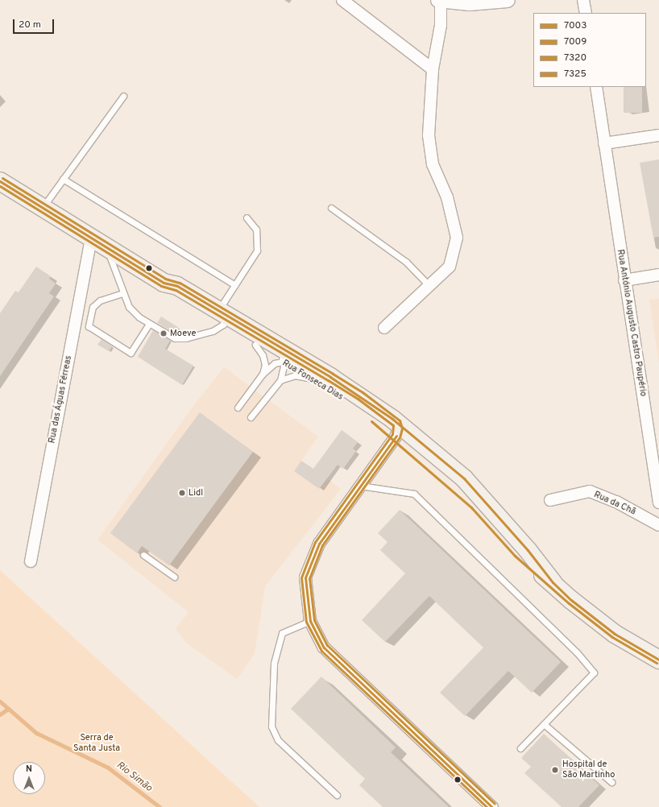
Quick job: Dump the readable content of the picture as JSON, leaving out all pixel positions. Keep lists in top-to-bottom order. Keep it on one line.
{"streets":{"main road":["Rua Fonseca Dias"],"street":["Rua António Augusto Castro Paupério","Rua das Águas Férreas","Rua da Chã"]},"crossings":[["Rua Fonseca Dias","Rua das Águas Férreas"]],"water":["Rio Simão"],"parks":["Serra de Santa Justa"],"places":["Moeve","Lidl","Hospital de São Martinho"],"lines":["transit line 7320","transit line 7003","transit line 7009","transit line 7325"],"legend":["7003","7009","7320","7325"],"scale_bar":"20 m","north":"top"}
